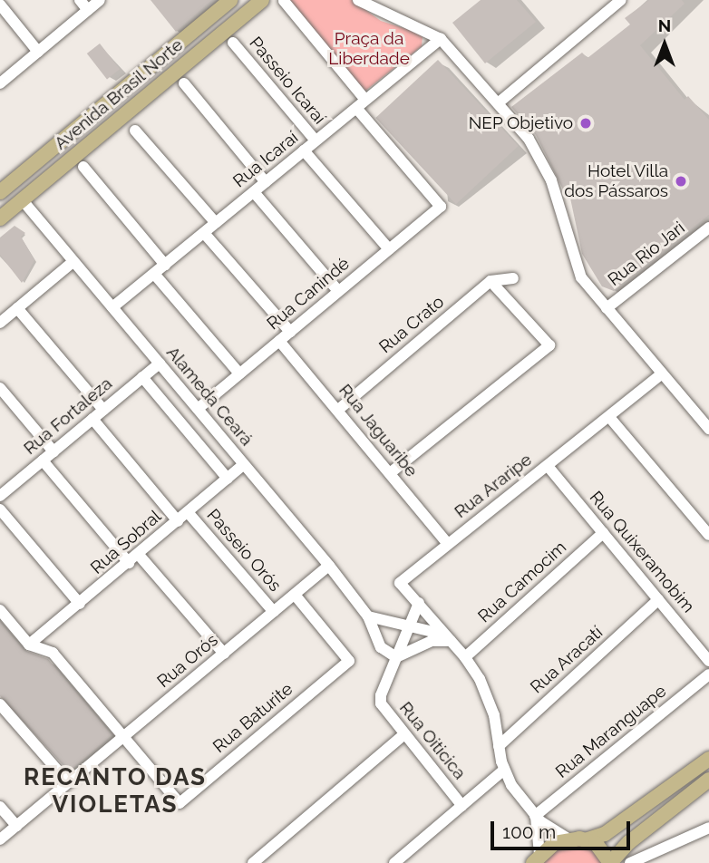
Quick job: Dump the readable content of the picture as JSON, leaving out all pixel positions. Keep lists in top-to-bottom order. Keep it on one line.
{"streets":{"main road":["Avenida Brasil Norte"],"street":["Passeio Icaraí","Rua Icaraí","Rua Rio Jari","Rua Canindé","Rua Crato","Alameda Ceará","Rua Fortaleza","Rua Jaguaribe","Rua Araripe","Rua Sobral","Passeio Orós","Rua Quixeramobim","Rua Camocim","Rua Aracatí","Rua Orós","Rua Baturite","Rua Maranguape","Rua Oiticica"]},"crossings":[["Passeio Icaraí","Rua Icaraí"],["Avenida Brasil Norte","Alameda Ceará"],["Rua Icaraí","Rua Canindé"],["Rua Icaraí","Alameda Ceará"],["Rua Canindé","Alameda Ceará"],["Rua Canindé","Rua Jaguaribe"],["Rua Crato","Rua Jaguaribe"],["Alameda Ceará","Rua Fortaleza"],["Alameda Ceará","Rua Sobral"],["Alameda Ceará","Rua Orós"],["Rua Jaguaribe","Rua Araripe"],["Rua Araripe","Rua Quixeramobim"],["Rua Sobral","Passeio Orós"],["Passeio Orós","Rua Orós"],["Rua Quixeramobim","Rua Camocim"],["Rua Quixeramobim","Rua Aracatí"],["Rua Orós","Rua Baturite"]],"districts":["RECANTO DAS VIOLETAS"],"parks":["Praça da Liberdade"],"places":["NEP Objetivo","Hotel Villa dos Pássaros"],"scale_bar":"100 m","north":"top"}
